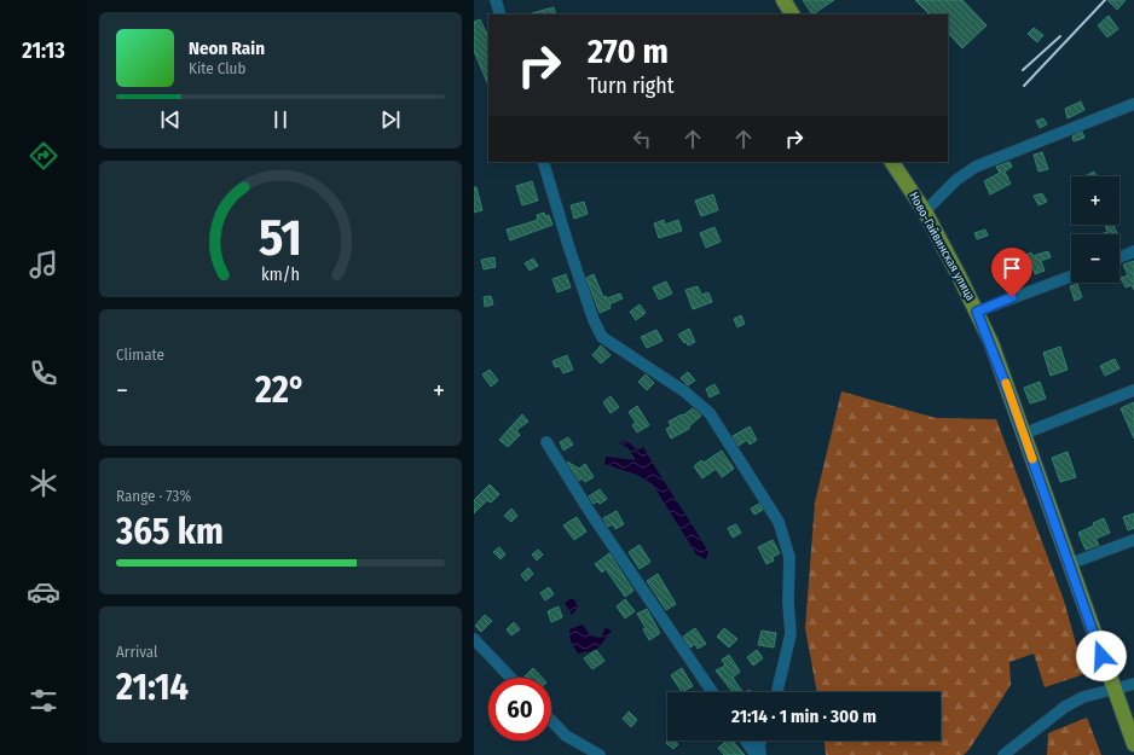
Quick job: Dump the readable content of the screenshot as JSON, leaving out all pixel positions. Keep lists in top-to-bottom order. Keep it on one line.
{"streets":{"main road":["Ново-Гайвинская улица"]},"page":{"tabs":"21:13","turn":["270 m","Turn right"],"song":["Neon Rain","Kite Club"],"map_buttons":["+","−"],"tile":["Climate",["Range · 73%","365 km"],["Arrival","21:14"]],"heat":["−","22°","+"],"limit":"60","trip":"21:14 · 1 min · 300 m","gauge":["51","km/h"]}}
